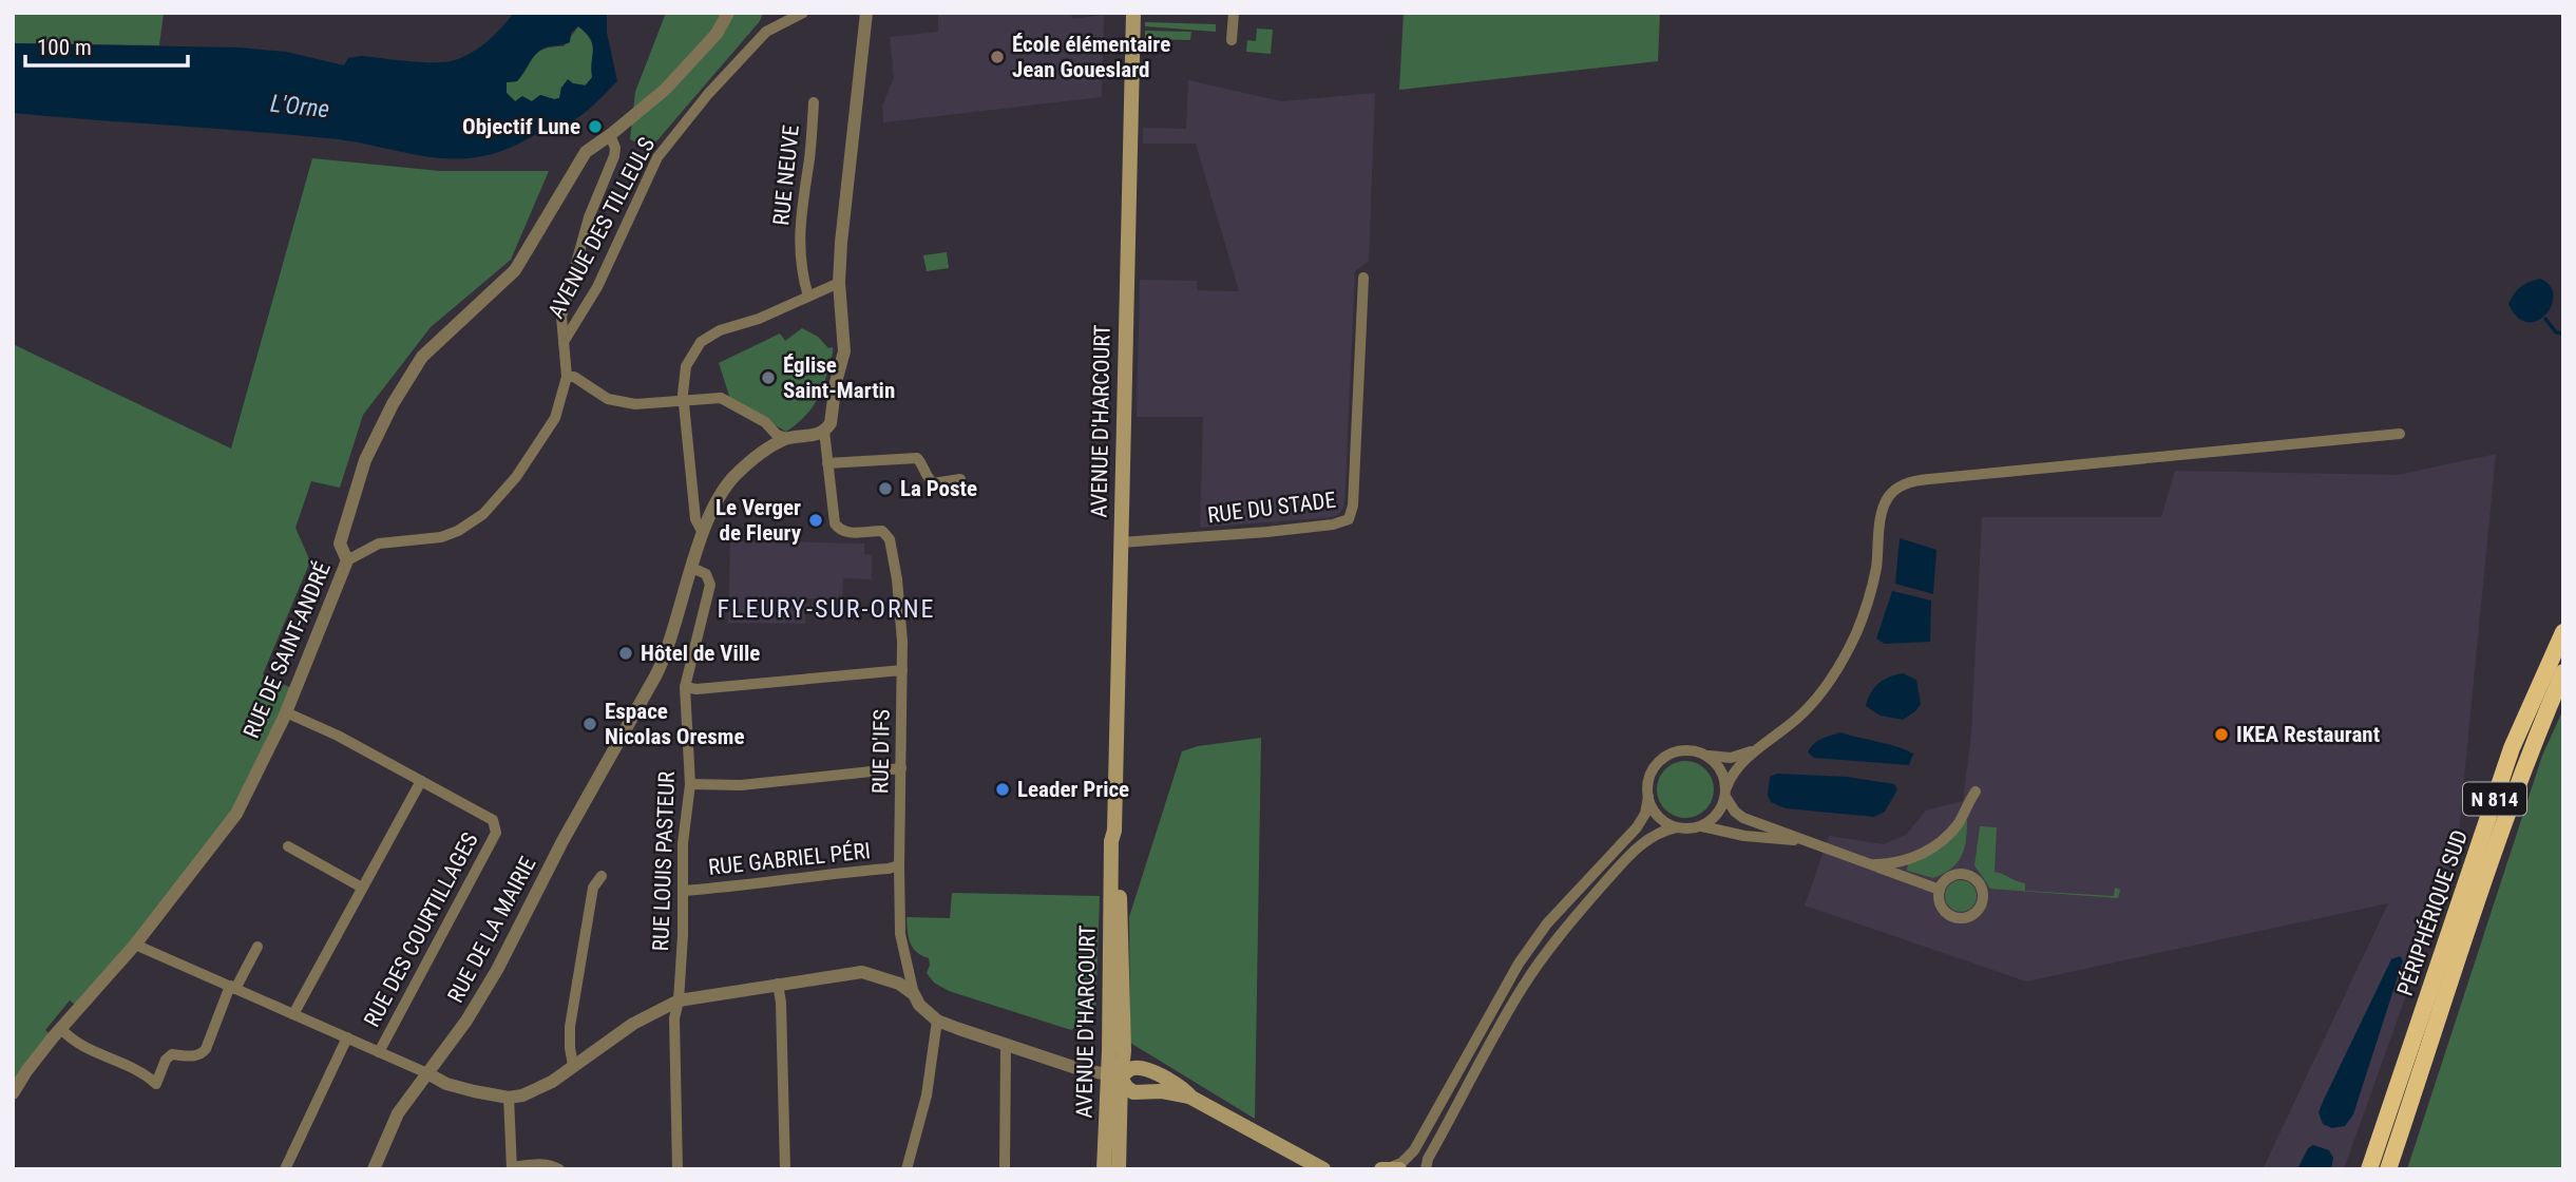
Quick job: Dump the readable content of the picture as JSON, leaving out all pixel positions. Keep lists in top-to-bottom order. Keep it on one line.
{"streets":{"highway":["N 814","PÉRIPHÉRIQUE SUD"],"main road":["AVENUE D'HARCOURT"],"street":["RUE NEUVE","AVENUE DES TILLEULS","RUE DU STADE","RUE DE SAINT-ANDRÉ","RUE D'IFS","RUE GABRIEL PÉRI","RUE LOUIS PASTEUR","RUE DES COURTILLAGES","RUE DE LA MAIRIE"]},"crossings":[["AVENUE D'HARCOURT","RUE DU STADE"],["RUE DE SAINT-ANDRÉ","RUE DES COURTILLAGES"],["RUE D'IFS","RUE GABRIEL PÉRI"],["RUE GABRIEL PÉRI","RUE LOUIS PASTEUR"],["RUE LOUIS PASTEUR","RUE DE LA MAIRIE"]],"districts":["FLEURY-SUR-ORNE"],"water":["L'Orne"],"places":["École élémentaire Jean Goueslard","Objectif Lune","Église Saint-Martin","La Poste","Le Verger de Fleury","Hôtel de Ville","Espace Nicolas Oresme","IKEA Restaurant","Leader Price"],"scale_bar":"100 m"}
